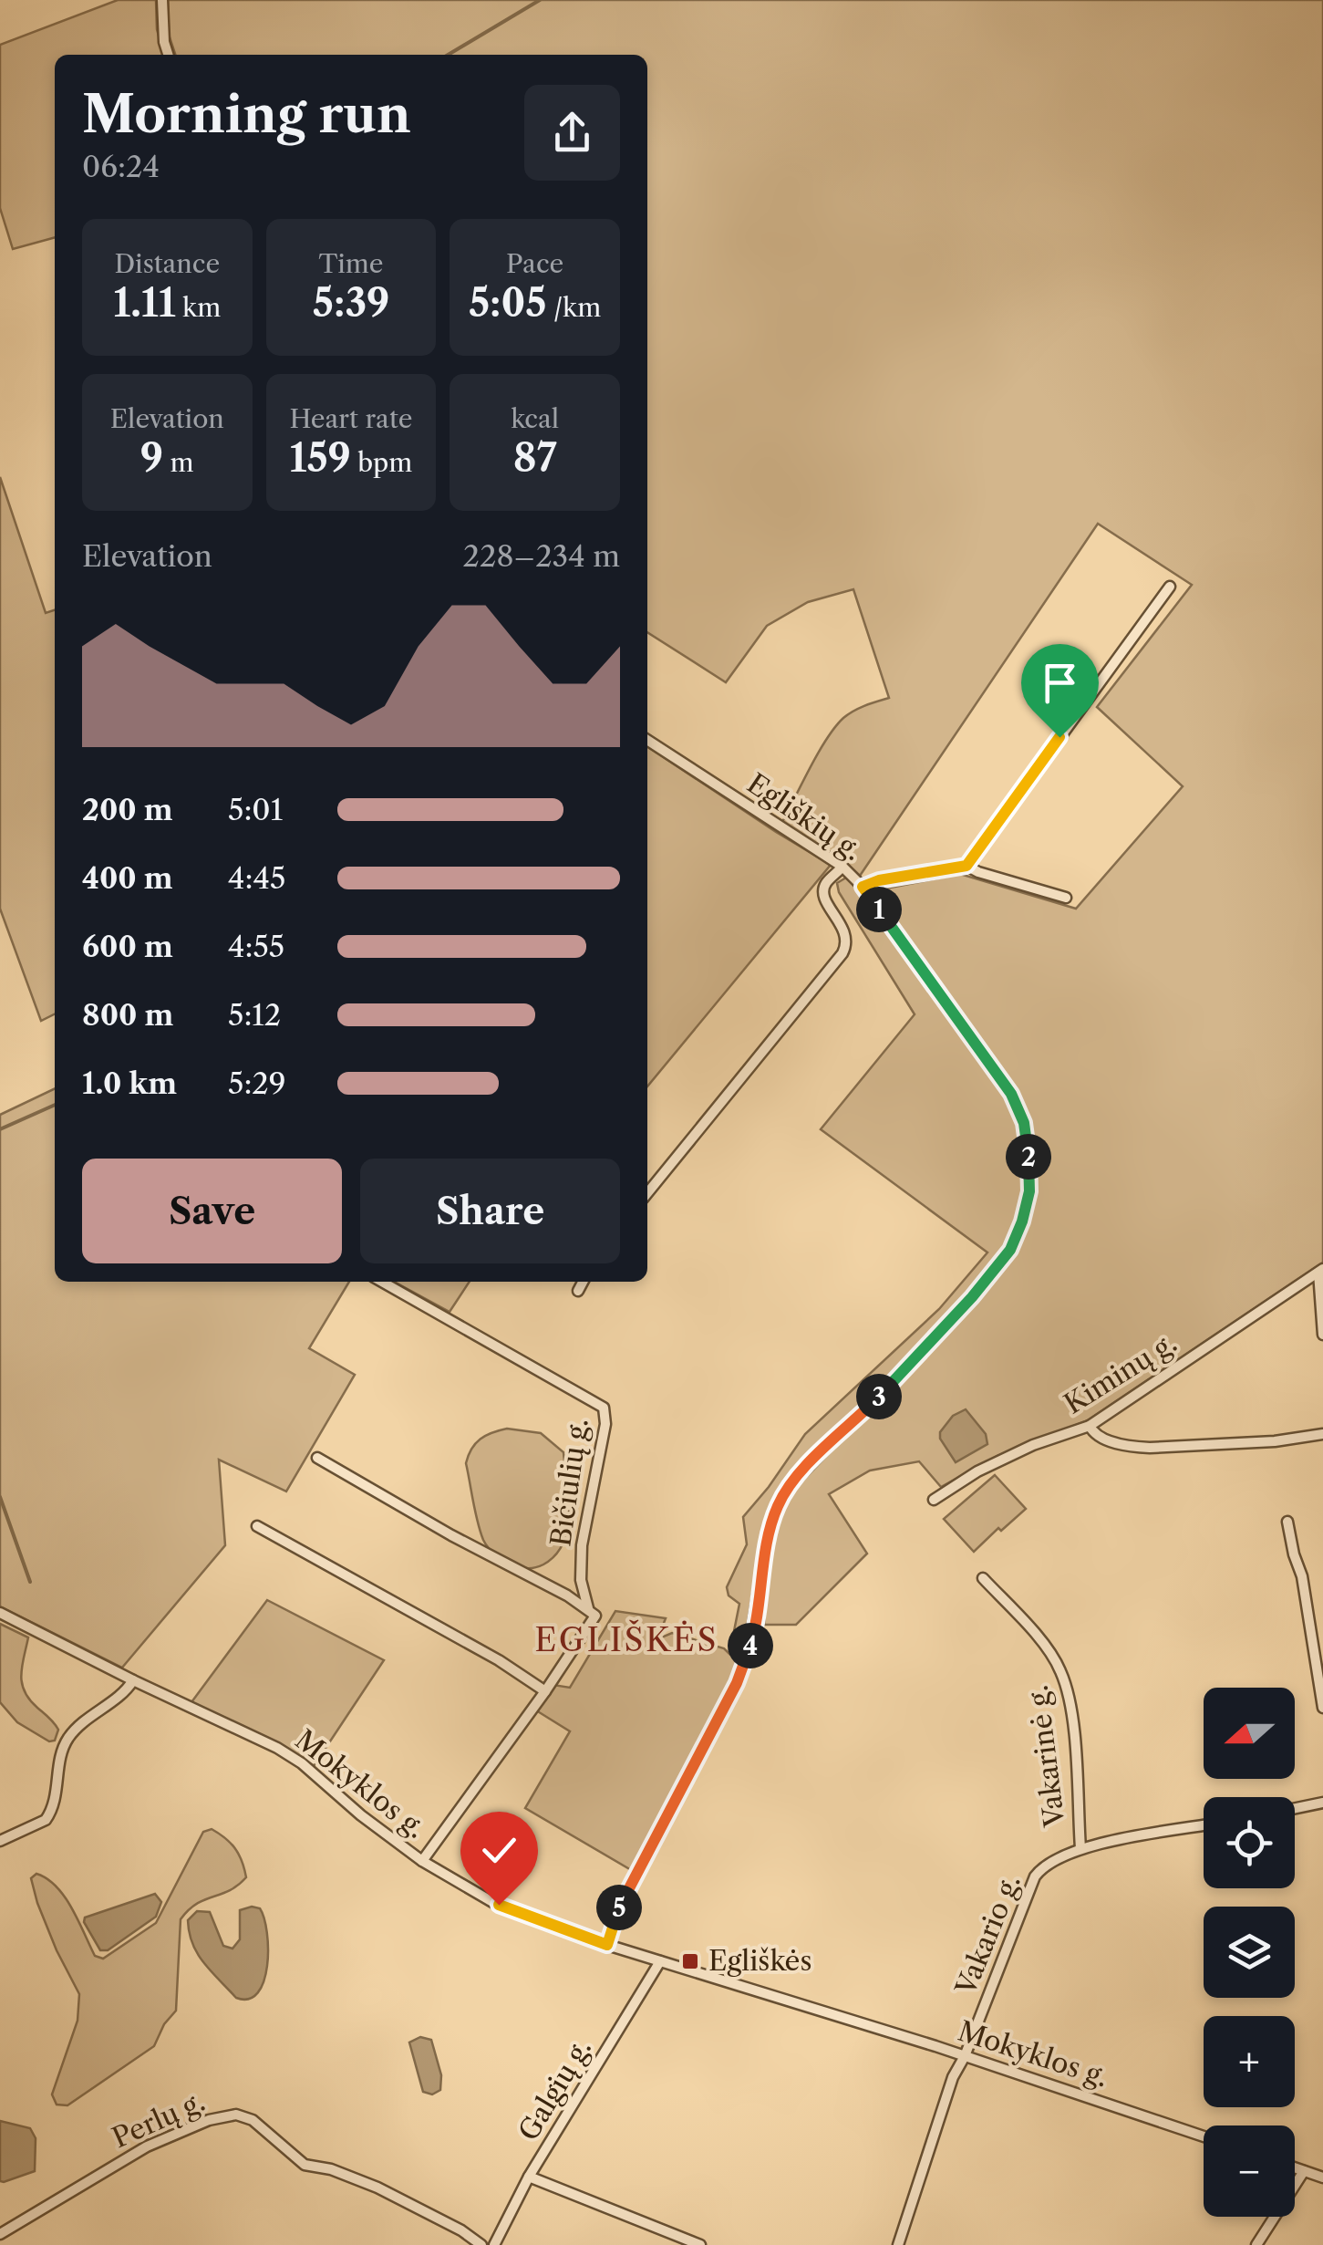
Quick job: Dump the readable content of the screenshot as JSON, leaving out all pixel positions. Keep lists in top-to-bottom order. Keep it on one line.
{"streets":{"street":["Egliškių g.","Kiminų g.","Bičiulių g.","Vakarinė g.","Mokyklos g.","Vakario g.","Galgių g.","Perlų g."]},"crossings":[["Egliškių g.","Mokyklos g."],["Vakarinė g.","Vakario g."],["Mokyklos g.","Vakario g."],["Mokyklos g.","Galgių g."]],"districts":["EGLIŠKĖS"],"places":{"transit":["Egliškės"]},"north":"left","page":{"heading":["Morning run","06:24"],"stats":[["Distance","1.11 km"],["Time","5:39"],["Pace","5:05 /km"],["Elevation","9 m"],["Heart rate","159 bpm"],["kcal","87"]],"chart":["Elevation","228–234 m"],"list":[{"name":"200 m","note":"5:01"},{"name":"400 m","note":"4:45"},{"name":"600 m","note":"4:55"},{"name":"800 m","note":"5:12"},{"name":"1.0 km","note":"5:29"}],"pins":["1","2","3","4","5"],"buttons":["Save","Share"],"map_buttons":["+","−"]}}
